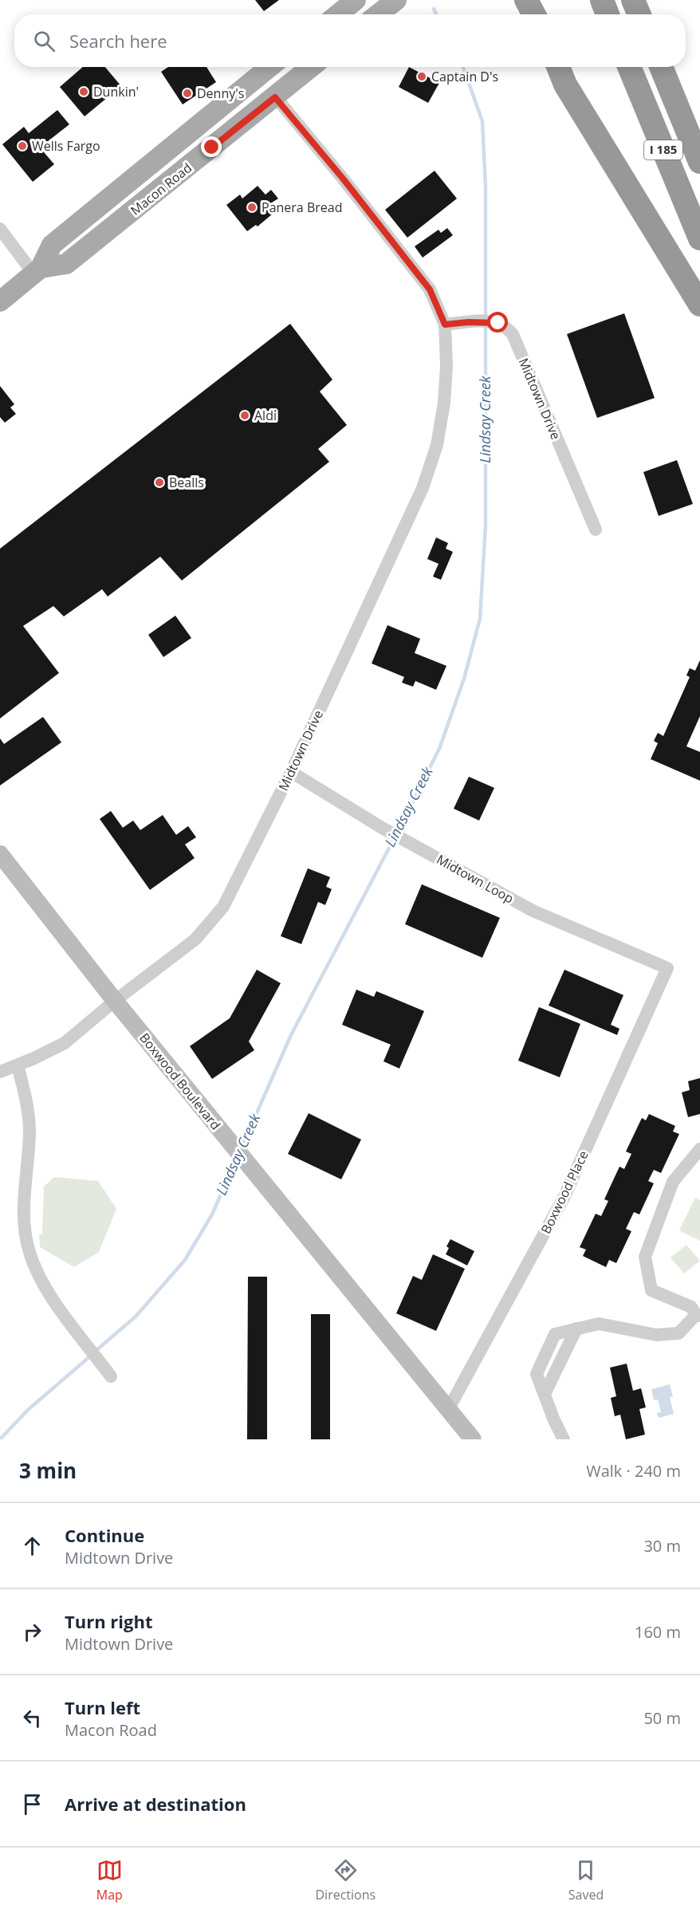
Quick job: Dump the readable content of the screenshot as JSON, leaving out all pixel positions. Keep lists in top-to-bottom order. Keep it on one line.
{"streets":{"highway":["I 185"],"main road":["Macon Road"],"street":["Midtown Drive","Midtown Loop","Boxwood Boulevard","Boxwood Place"]},"crossings":[["Macon Road","Midtown Drive"],["Midtown Drive","Midtown Loop"],["Midtown Drive","Boxwood Boulevard"],["Midtown Loop","Boxwood Place"],["Boxwood Boulevard","Boxwood Place"]],"water":["Lindsay Creek"],"places":["Captain D's","Dunkin'","Denny's","Wells Fargo","Panera Bread","Aldi","Bealls"],"page":{"search":"Search here","heading":["3 min","Walk · 240 m"],"list":[["Continue","Midtown Drive","30 m"],["Turn right","Midtown Drive","160 m"],["Turn left","Macon Road","50 m"],"Arrive at destination"],"nav":["Map","Directions","Saved"]}}
